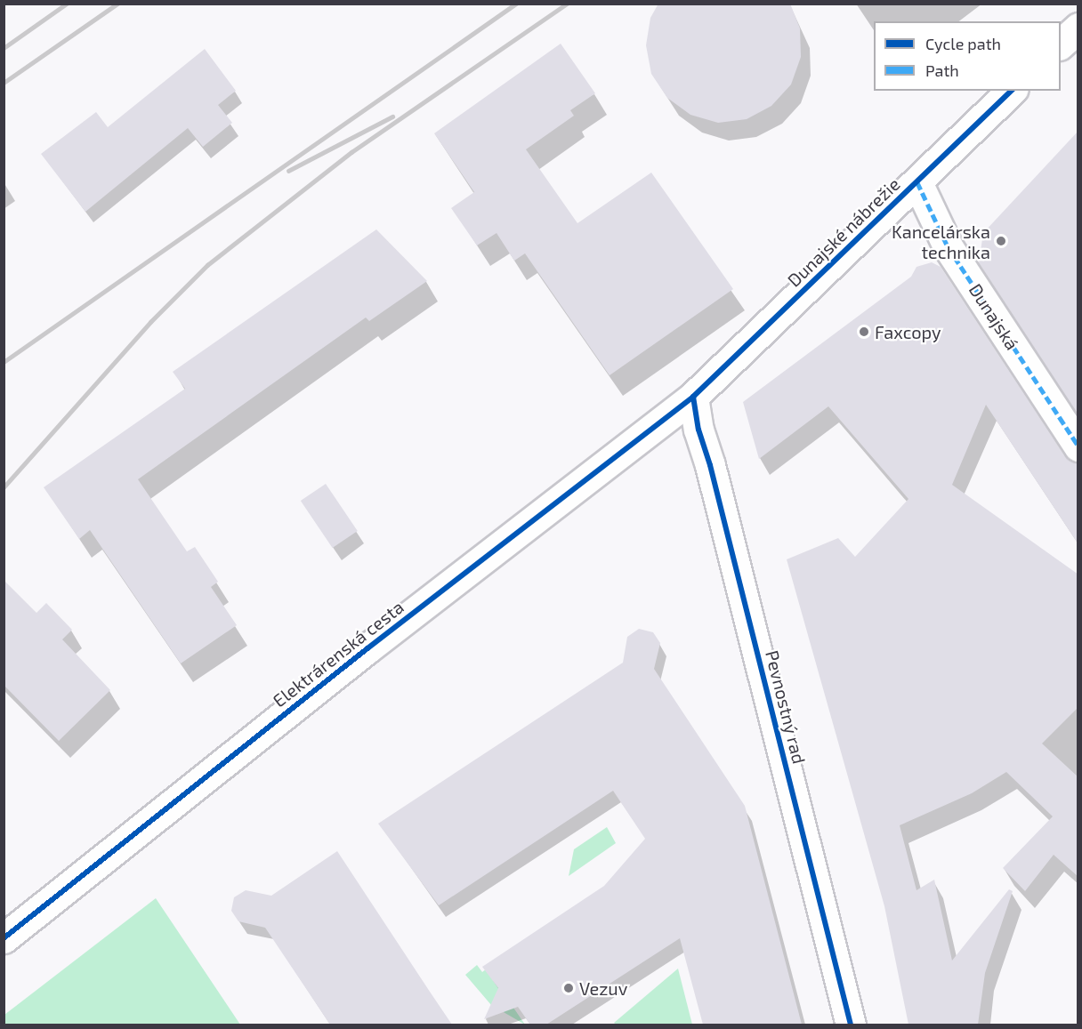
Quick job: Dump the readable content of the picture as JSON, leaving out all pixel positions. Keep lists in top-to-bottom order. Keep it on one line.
{"streets":{"street":["Dunajské nábrežie","Dunajská","Elektrárenská cesta","Pevnostný rad"]},"crossings":[["Dunajské nábrežie","Dunajská"],["Dunajské nábrežie","Elektrárenská cesta"],["Dunajské nábrežie","Pevnostný rad"],["Elektrárenská cesta","Pevnostný rad"]],"places":["Kancelárska technika","Faxcopy","Vezuv"],"legend":["Cycle path","Path"]}
